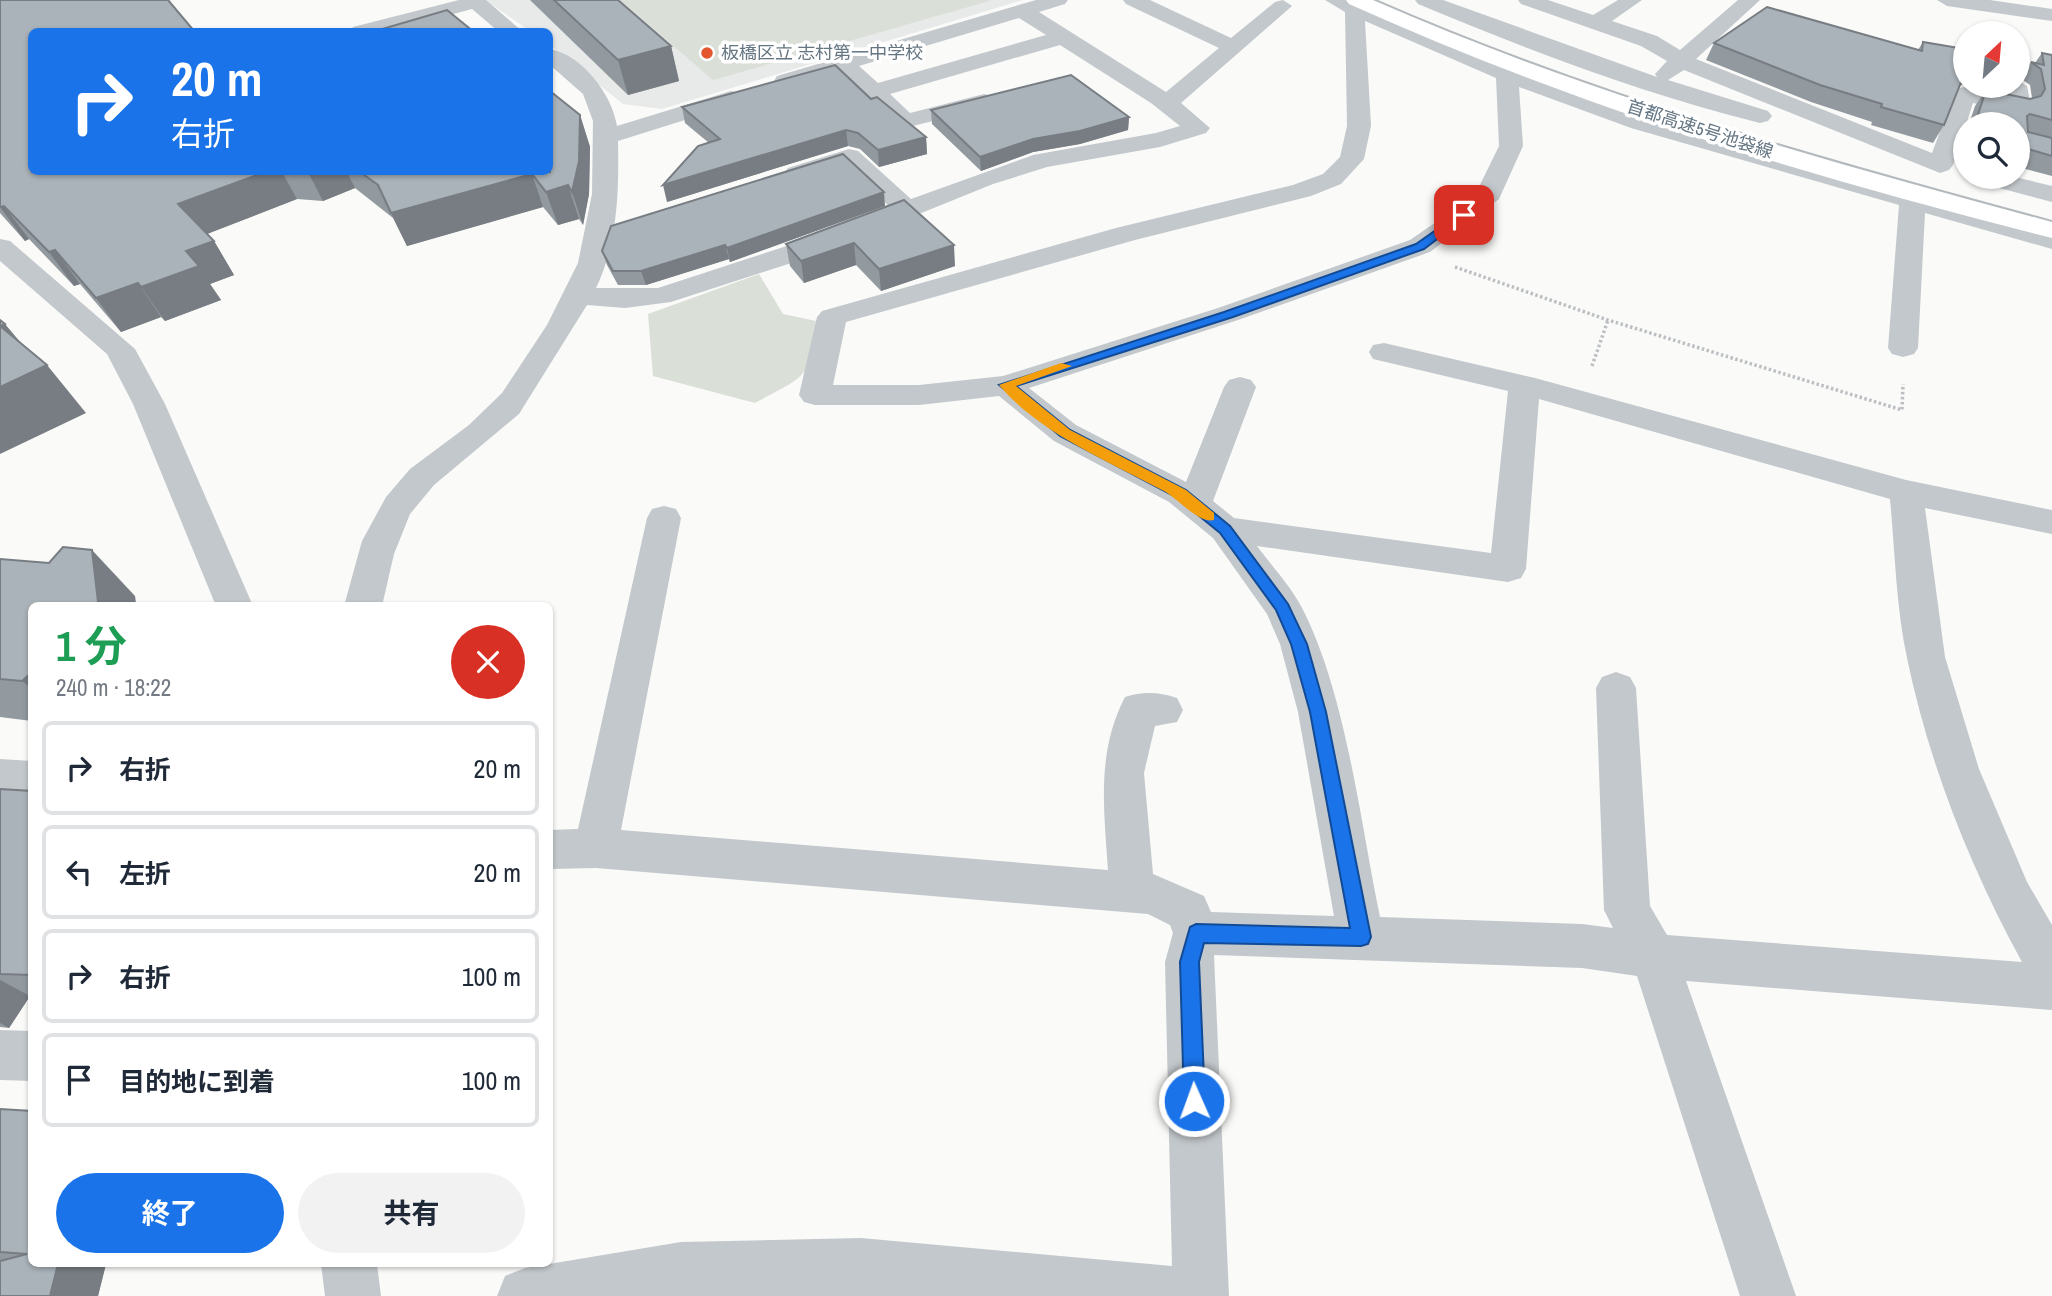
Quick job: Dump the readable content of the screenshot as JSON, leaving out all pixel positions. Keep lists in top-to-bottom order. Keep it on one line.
{"streets":{"highway":["首都高速5号池袋線"]},"places":["板橋区立 志村第一中学校"],"north":"top right","page":{"turn":["20 m","右折"],"heading":["1 分","240 m · 18:22"],"list":[{"name":"右折","value":"20 m"},{"name":"左折","value":"20 m"},{"name":"右折","value":"100 m"},{"name":"目的地に到着","value":"100 m"}],"buttons":["終了","共有"]}}
